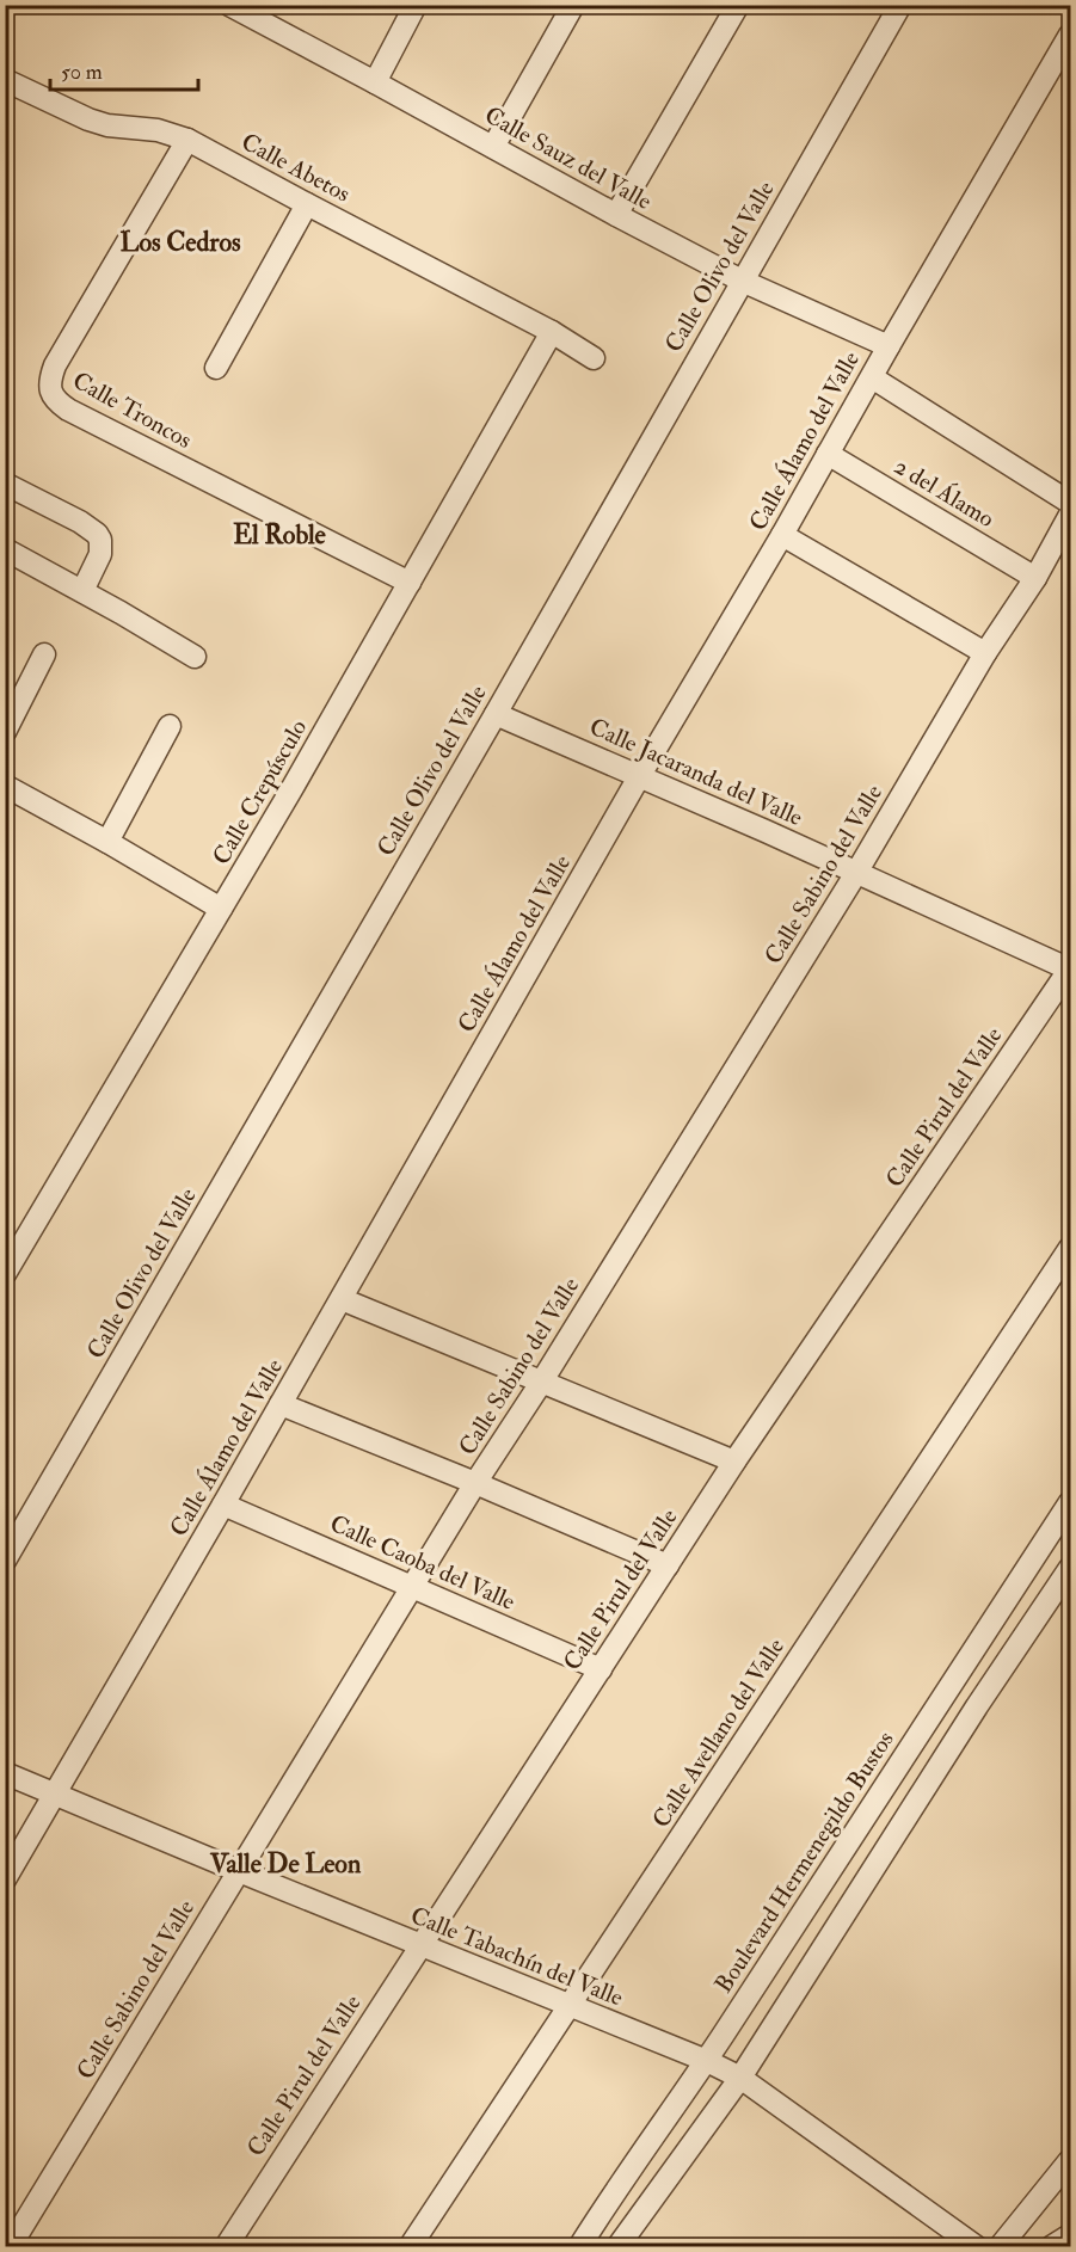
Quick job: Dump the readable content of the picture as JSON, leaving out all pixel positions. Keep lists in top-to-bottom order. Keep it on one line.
{"streets":{"street":["Calle Sauz del Valle","Calle Abetos","Calle Olivo del Valle","Calle Troncos","Calle Álamo del Valle","2 del Álamo","Calle Jacaranda del Valle","Calle Crepúsculo","Calle Sabino del Valle","Calle Pirul del Valle","Calle Caoba del Valle","Calle Avellano del Valle","Boulevard Hermenegildo Bustos","Calle Tabachín del Valle"]},"crossings":[["Calle Sauz del Valle","Calle Olivo del Valle"],["Calle Sauz del Valle","Calle Álamo del Valle"],["Calle Abetos","Calle Troncos"],["Calle Abetos","Calle Crepúsculo"],["Calle Olivo del Valle","Calle Jacaranda del Valle"],["Calle Troncos","Calle Crepúsculo"],["Calle Álamo del Valle","2 del Álamo"],["Calle Álamo del Valle","Calle Jacaranda del Valle"],["Calle Álamo del Valle","Calle Caoba del Valle"],["Calle Álamo del Valle","Calle Tabachín del Valle"],["2 del Álamo","Calle Sabino del Valle"],["Calle Jacaranda del Valle","Calle Sabino del Valle"],["Calle Jacaranda del Valle","Calle Pirul del Valle"],["Calle Sabino del Valle","Calle Caoba del Valle"],["Calle Sabino del Valle","Calle Tabachín del Valle"],["Calle Pirul del Valle","Calle Caoba del Valle"],["Calle Pirul del Valle","Calle Tabachín del Valle"],["Calle Avellano del Valle","Calle Tabachín del Valle"],["Boulevard Hermenegildo Bustos","Calle Tabachín del Valle"]],"districts":["Los Cedros","El Roble","Valle De Leon"],"scale_bar":"50 m"}
